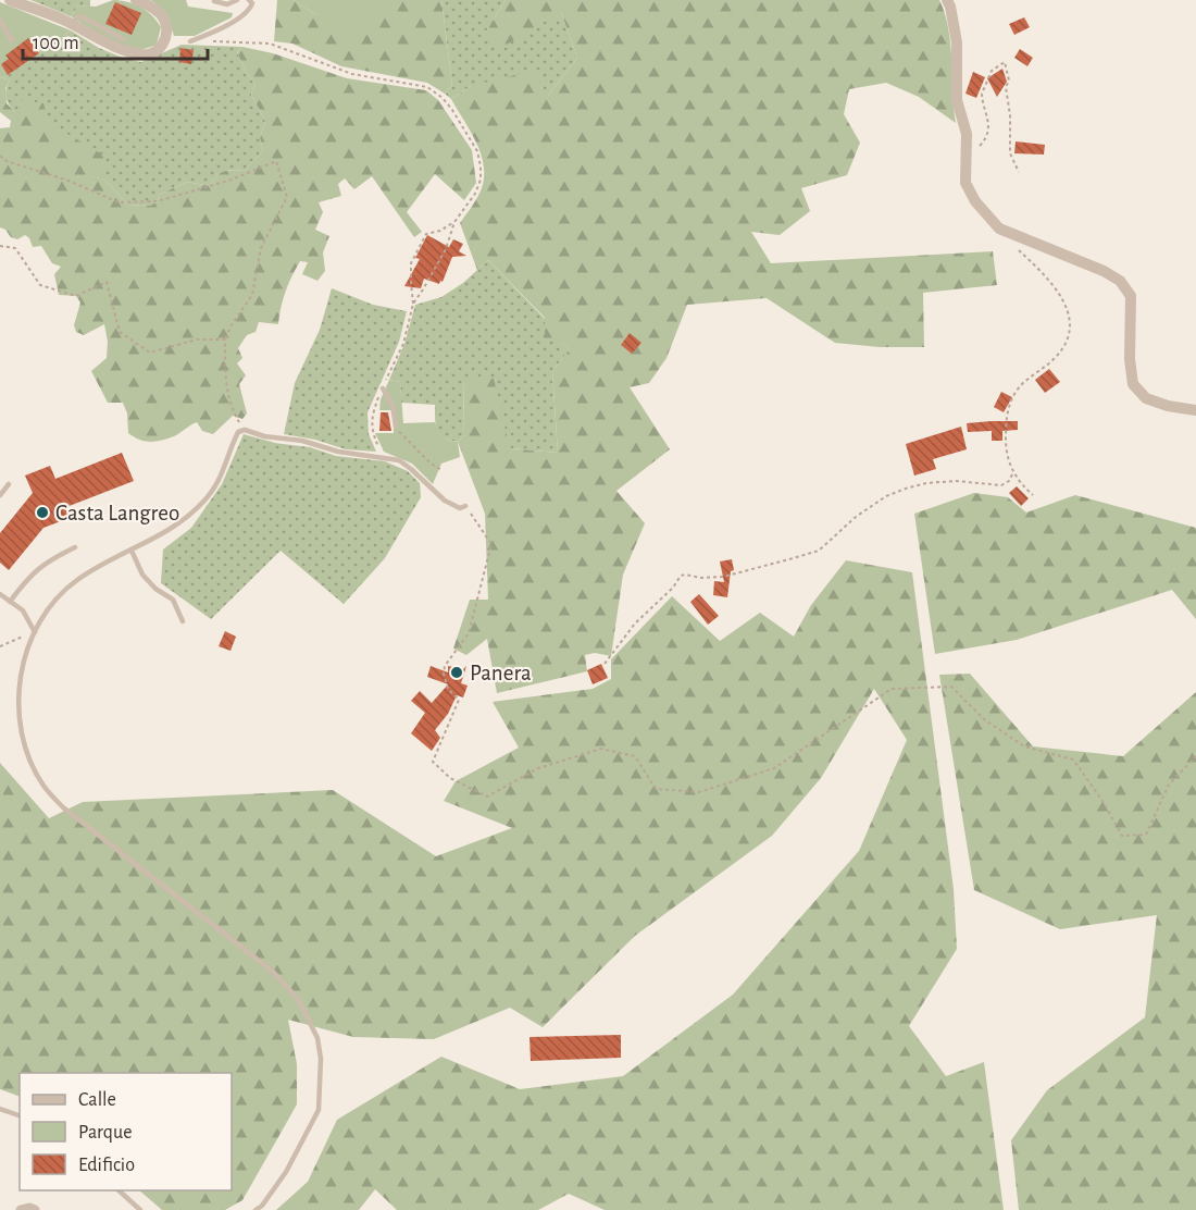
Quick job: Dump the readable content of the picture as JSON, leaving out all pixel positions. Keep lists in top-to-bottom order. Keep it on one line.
{"places":["Casta Langreo","Panera"],"legend":["Calle","Parque","Edificio"],"scale_bar":"100 m"}
